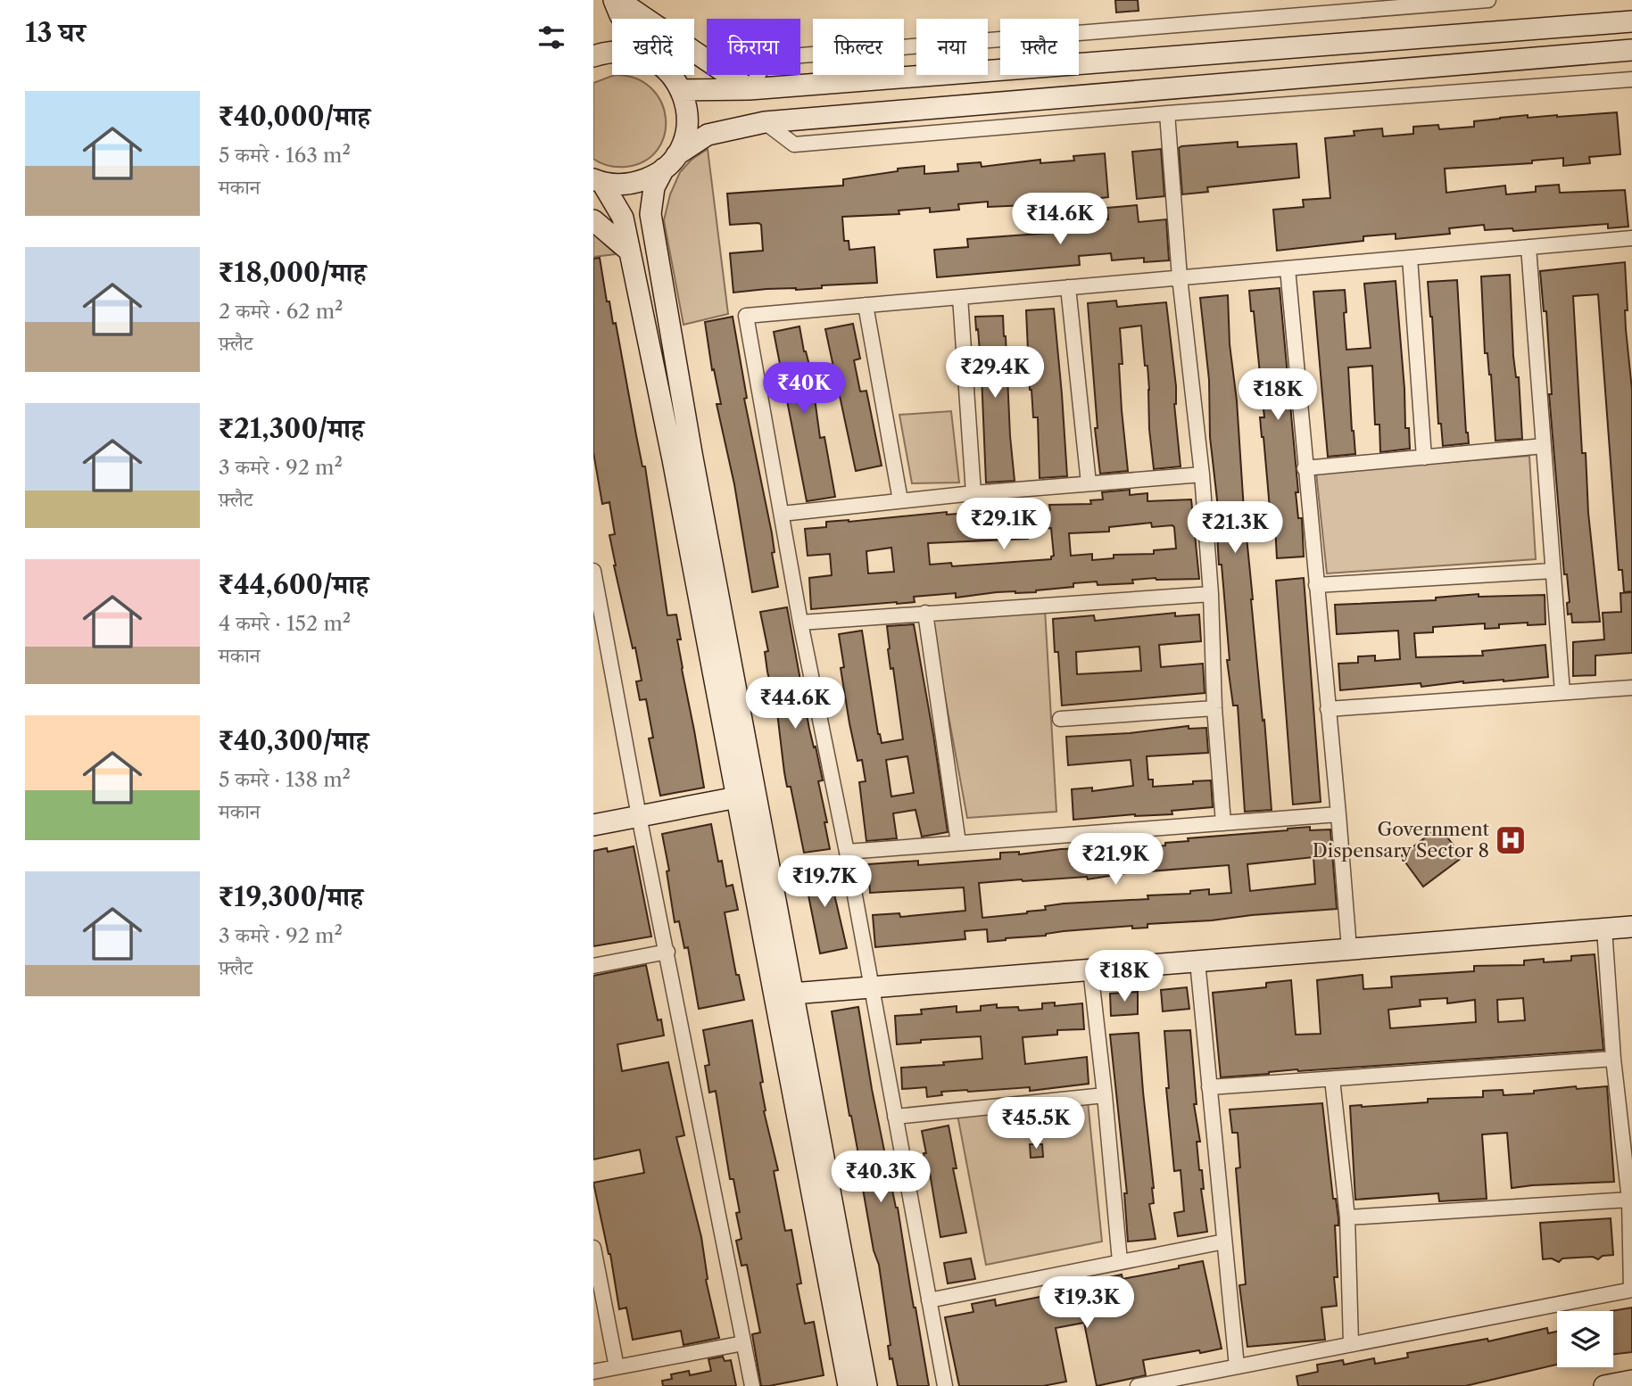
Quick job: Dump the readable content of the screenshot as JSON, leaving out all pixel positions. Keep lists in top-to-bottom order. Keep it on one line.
{"places":{"hospital":["Government Dispensary Sector 8"]},"page":{"heading":"13 घर","chip":["खरीदें","किराया","फ़िल्टर","नया","फ़्लैट"],"list":[{"name":"₹40,000/माह","note":"5 कमरे · 163 m² · मकान"},{"name":"₹18,000/माह","note":"2 कमरे · 62 m² · फ़्लैट"},{"name":"₹21,300/माह","note":"3 कमरे · 92 m² · फ़्लैट"},{"name":"₹44,600/माह","note":"4 कमरे · 152 m² · मकान"},{"name":"₹40,300/माह","note":"5 कमरे · 138 m² · मकान"},{"name":"₹19,300/माह","note":"3 कमरे · 92 m² · फ़्लैट"}],"price":["₹14.6K","₹29.4K","₹40K","₹18K","₹29.1K","₹21.3K","₹44.6K","₹21.9K","₹19.7K","₹18K","₹45.5K","₹40.3K","₹19.3K"]}}
